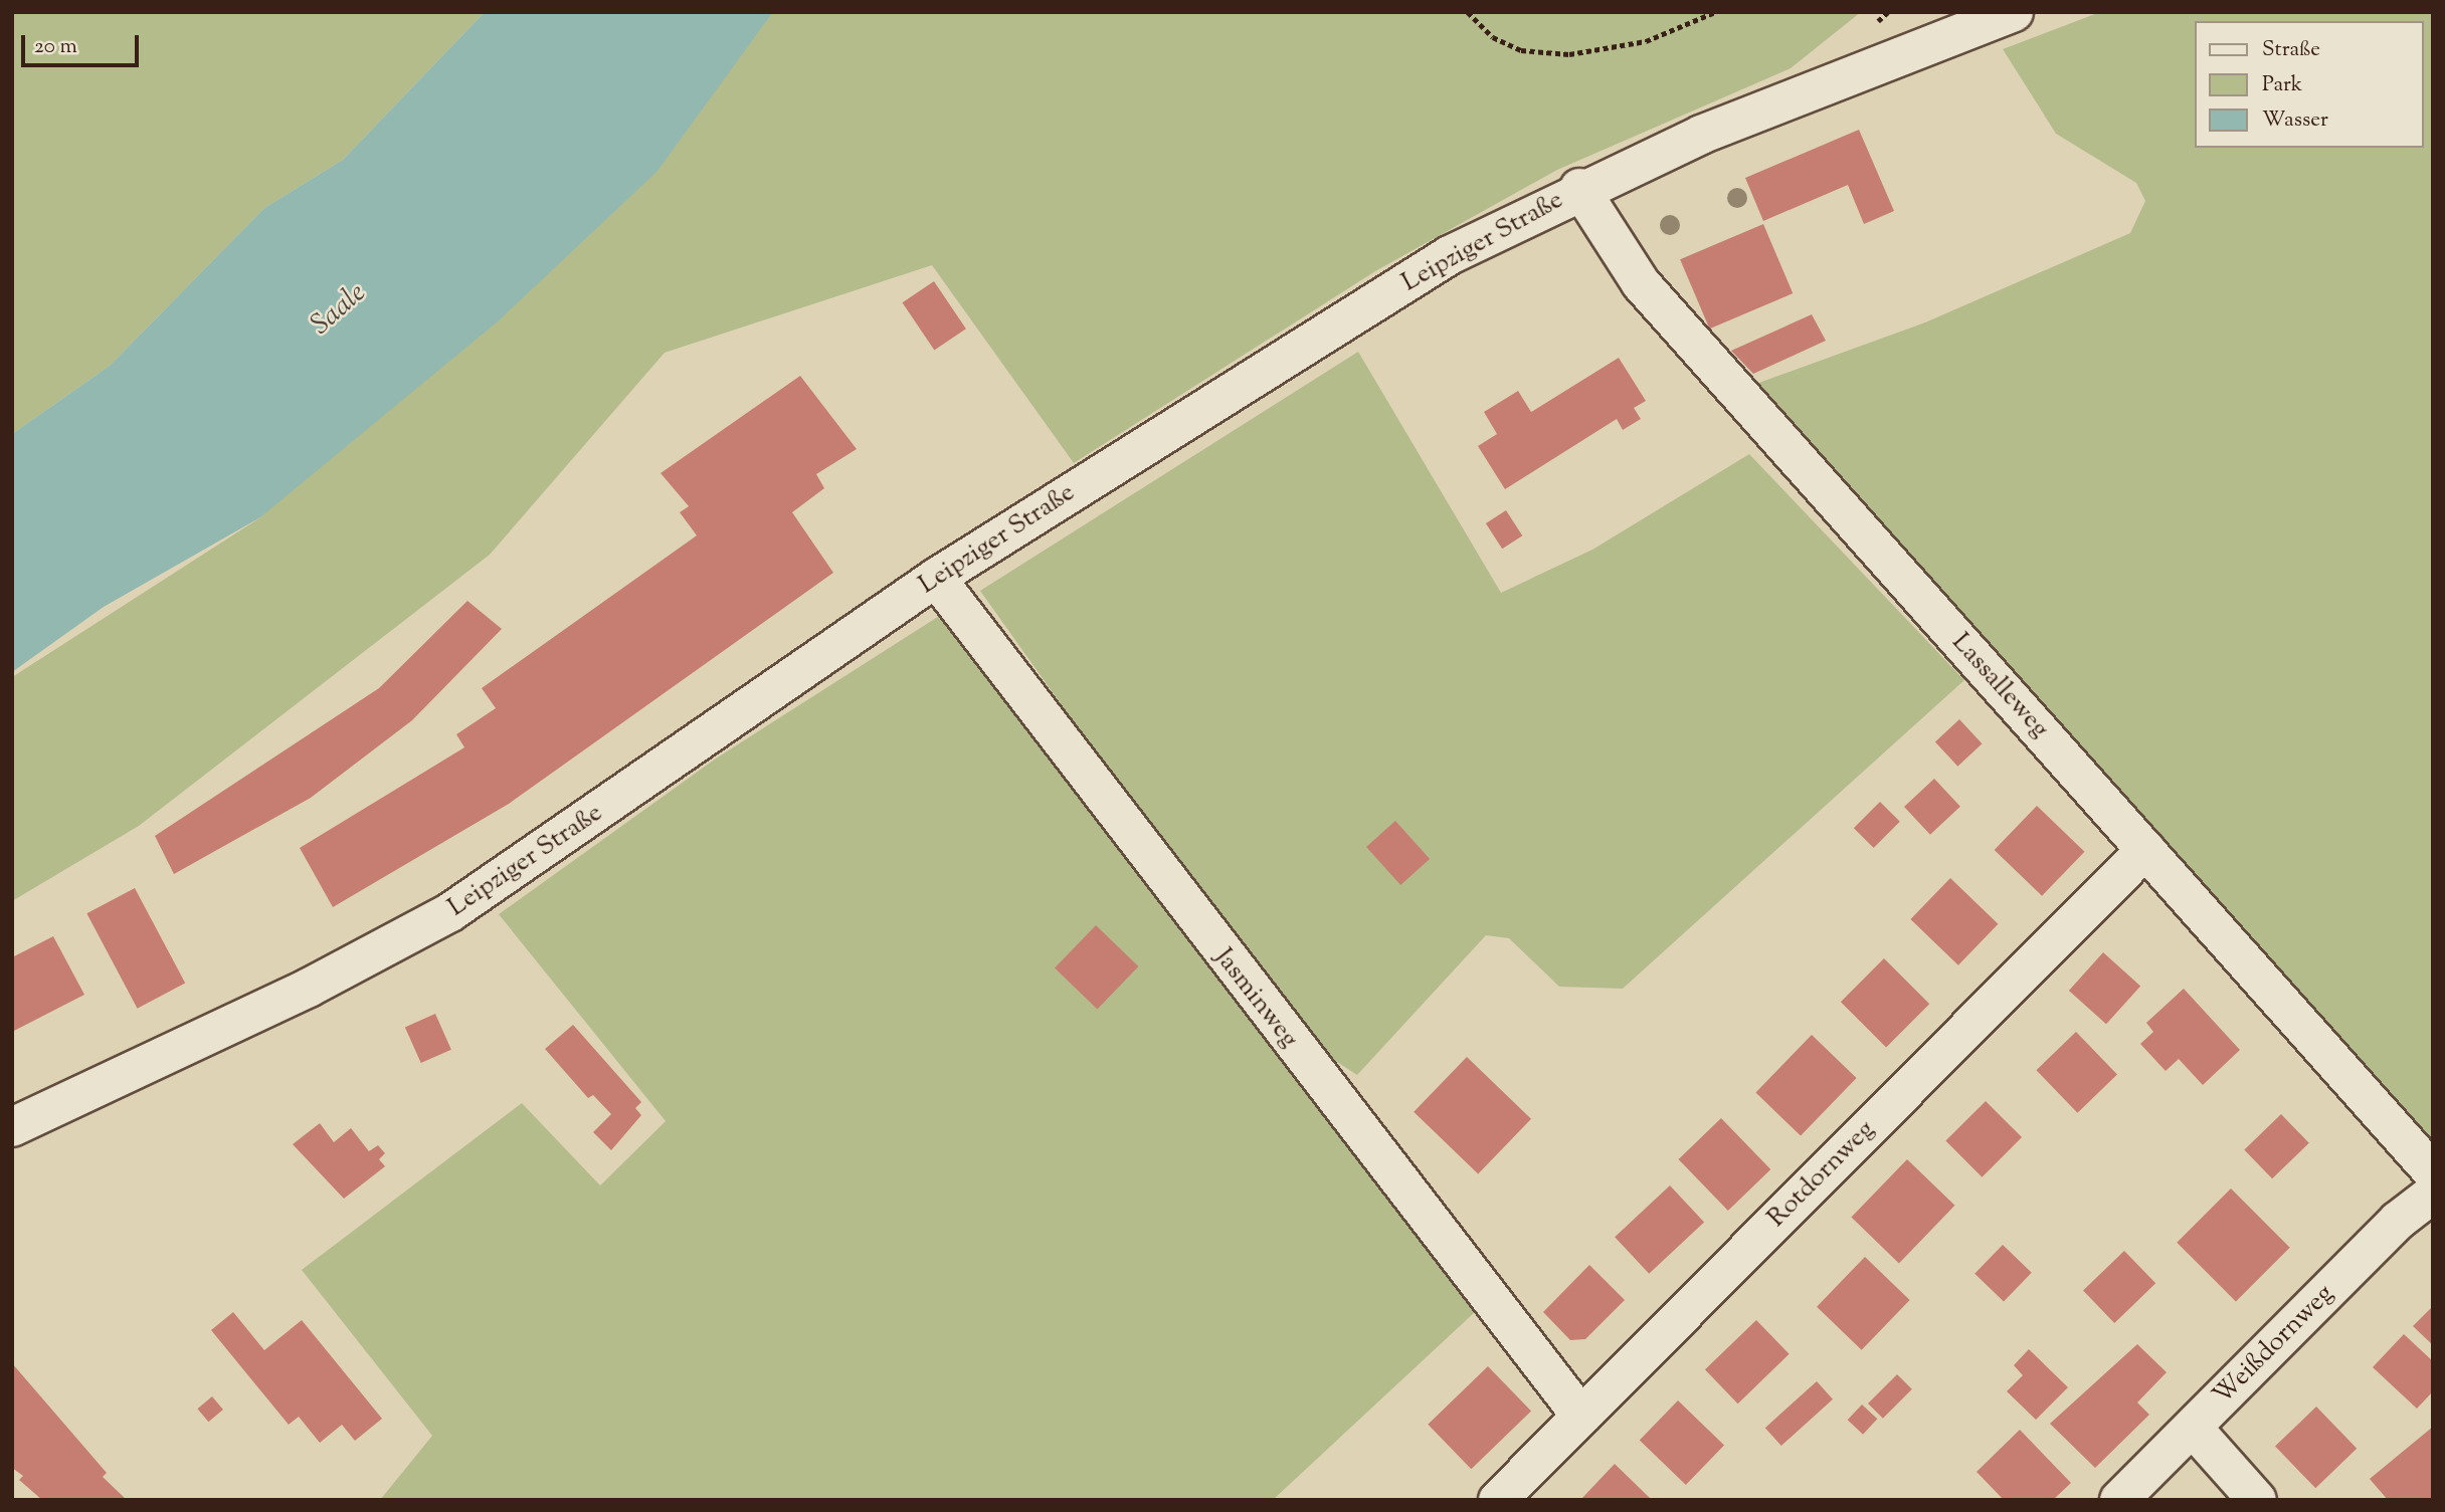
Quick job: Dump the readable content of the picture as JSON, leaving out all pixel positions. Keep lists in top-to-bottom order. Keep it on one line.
{"streets":{"street":["Leipziger Straße","Lassalleweg","Jasminweg","Rotdornweg","Weißdornweg"]},"crossings":[["Leipziger Straße","Lassalleweg"],["Leipziger Straße","Jasminweg"],["Lassalleweg","Rotdornweg"],["Jasminweg","Rotdornweg"]],"water":["Saale"],"legend":["Straße","Park","Wasser"],"scale_bar":"20 m"}
